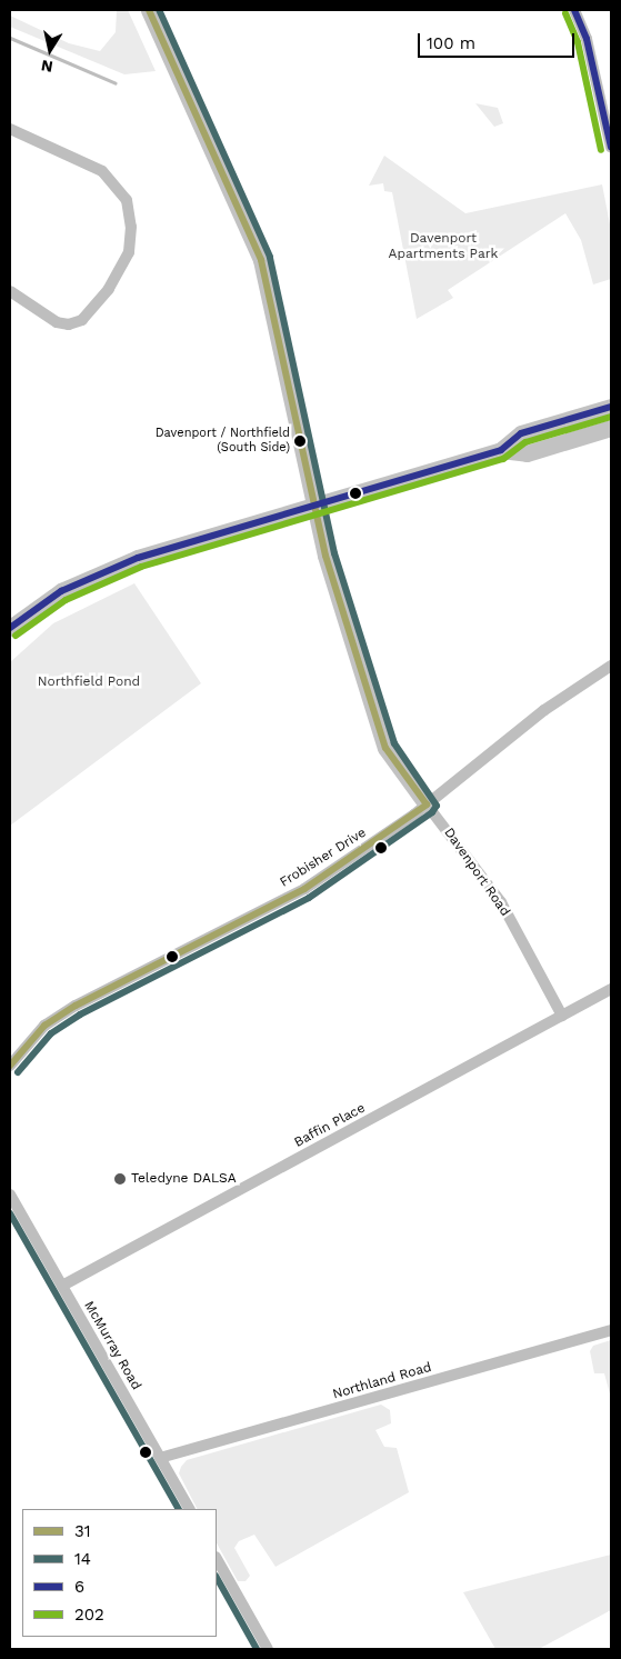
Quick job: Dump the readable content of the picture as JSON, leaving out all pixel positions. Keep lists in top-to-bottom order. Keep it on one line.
{"streets":{"street":["Frobisher Drive","Davenport Road","Baffin Place","McMurray Road","Northland Road"]},"crossings":[["Frobisher Drive","Davenport Road"],["Davenport Road","Baffin Place"],["Baffin Place","McMurray Road"],["McMurray Road","Northland Road"]],"parks":["Davenport Apartments Park","Northfield Pond"],"places":["Davenport / Northfield (South Side)","Teledyne DALSA"],"lines":["transit line 31","transit line 14","transit line 6","transit line 202"],"legend":["31","14","6","202"],"scale_bar":"100 m","north":"bottom"}
